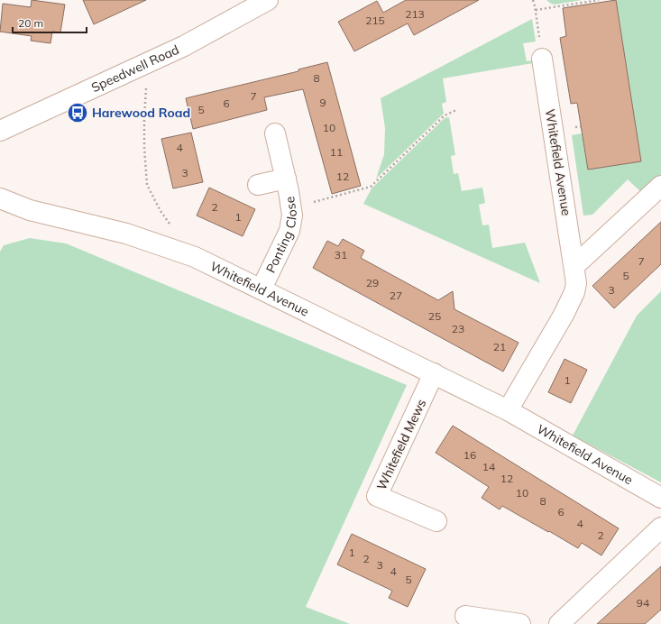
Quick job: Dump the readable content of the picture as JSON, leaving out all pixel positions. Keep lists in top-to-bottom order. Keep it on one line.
{"streets":{"street":["Speedwell Road","Whitefield Avenue","Ponting Close","Whitefield Mews"]},"crossings":[["Whitefield Avenue","Ponting Close"],["Whitefield Avenue","Whitefield Mews"]],"places":{"bus stop":["Harewood Road"]},"house_numbers":["213","215","8","7","9","6","5","10","4","11","3","12","2","1","31","7","5","29","3","27","25","23","21","1","16","14","12","10","8","6","4","2","1","2","3","4","5","94"],"scale_bar":"20 m"}
